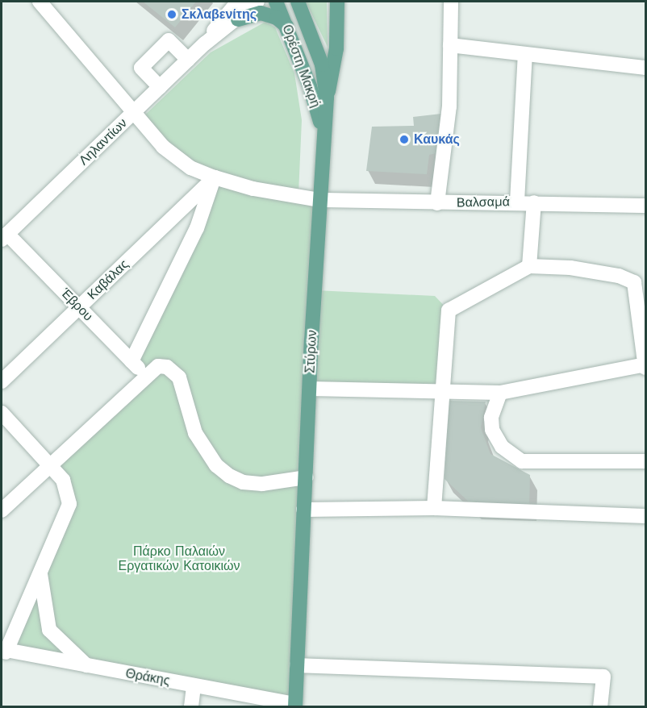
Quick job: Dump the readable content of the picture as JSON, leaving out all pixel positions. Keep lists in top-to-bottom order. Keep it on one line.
{"streets":{"main road":["Ορέστη Μακρή","Στύρων"],"street":["Ληλαντίων","Βαλσαμά","Καβάλας","Έβρου","Θράκης"]},"crossings":[["Ορέστη Μακρή","Στύρων"],["Ληλαντίων","Βαλσαμά"],["Ληλαντίων","Έβρου"],["Βαλσαμά","Καβάλας"],["Βαλσαμά","Στύρων"],["Καβάλας","Έβρου"],["Στύρων","Θράκης"]],"parks":["Πάρκο Παλαιών Εργατικών Κατοικιών"],"places":["Σκλαβενίτης","Καυκάς"]}
